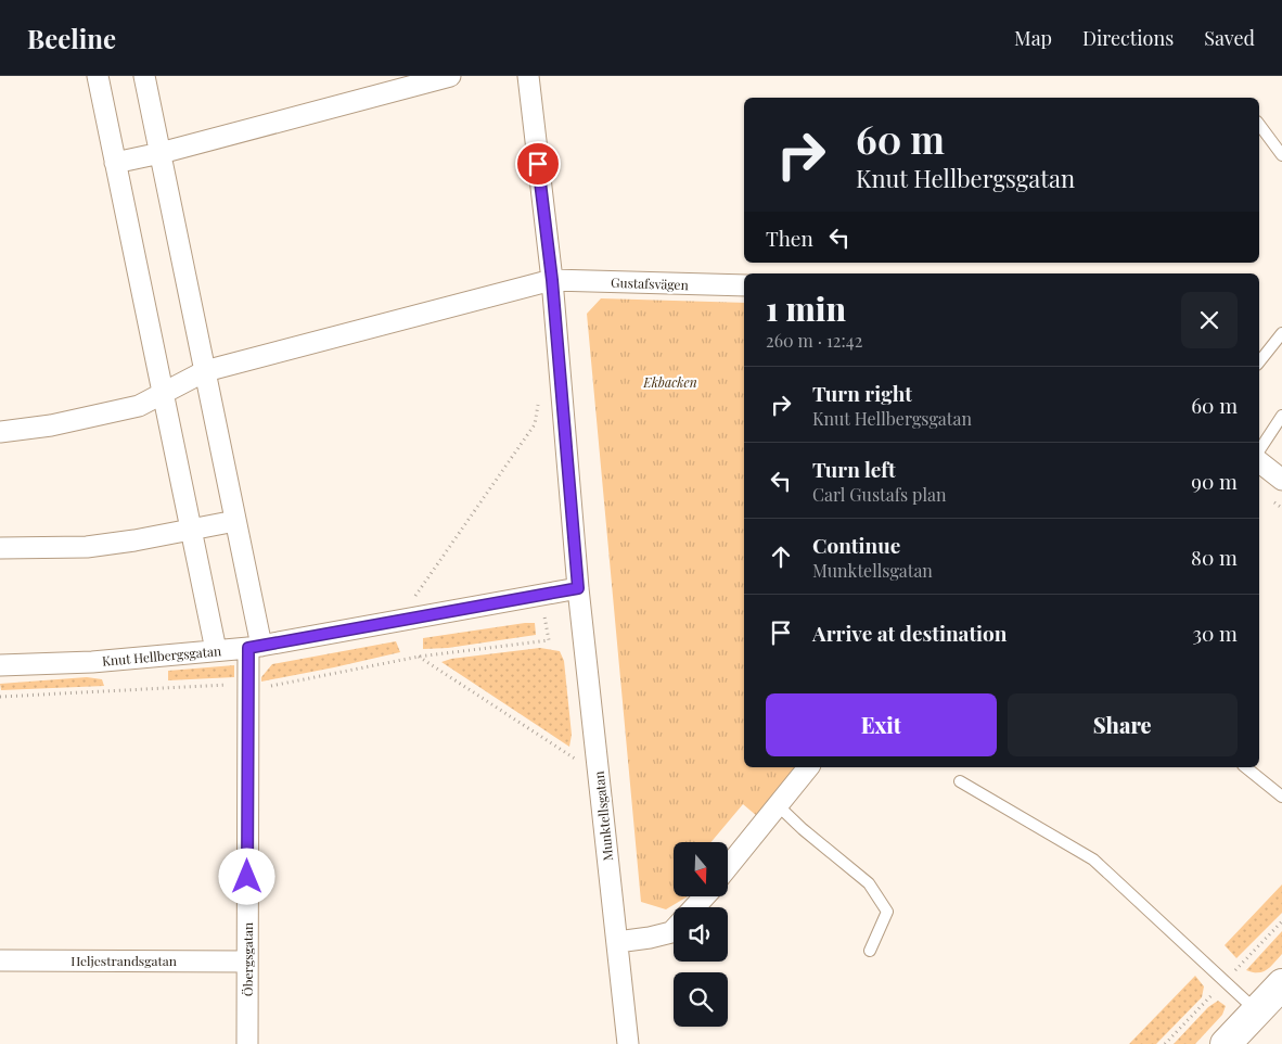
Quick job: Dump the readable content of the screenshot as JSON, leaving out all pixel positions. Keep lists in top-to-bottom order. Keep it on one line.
{"streets":{"street":["Gustafsvägen","Knut Hellbergsgatan","Munktellsgatan","Öbergsgatan","Heljestrandsgatan"]},"crossings":[["Gustafsvägen","Munktellsgatan"],["Gustafsvägen","Öbergsgatan"],["Knut Hellbergsgatan","Munktellsgatan"],["Knut Hellbergsgatan","Öbergsgatan"],["Öbergsgatan","Heljestrandsgatan"]],"parks":["Ekbacken"],"north":"bottom","page":{"header":"Beeline","nav":["Map","Directions","Saved"],"turn":["60 m","Knut Hellbergsgatan"],"then":"Then","heading":["1 min","260 m · 12:42"],"list":[{"name":"Turn right","note":"Knut Hellbergsgatan","value":"60 m"},{"name":"Turn left","note":"Carl Gustafs plan","value":"90 m"},{"name":"Continue","note":"Munktellsgatan","value":"80 m"},{"name":"Arrive at destination","value":"30 m"}],"buttons":["Exit","Share"]}}
